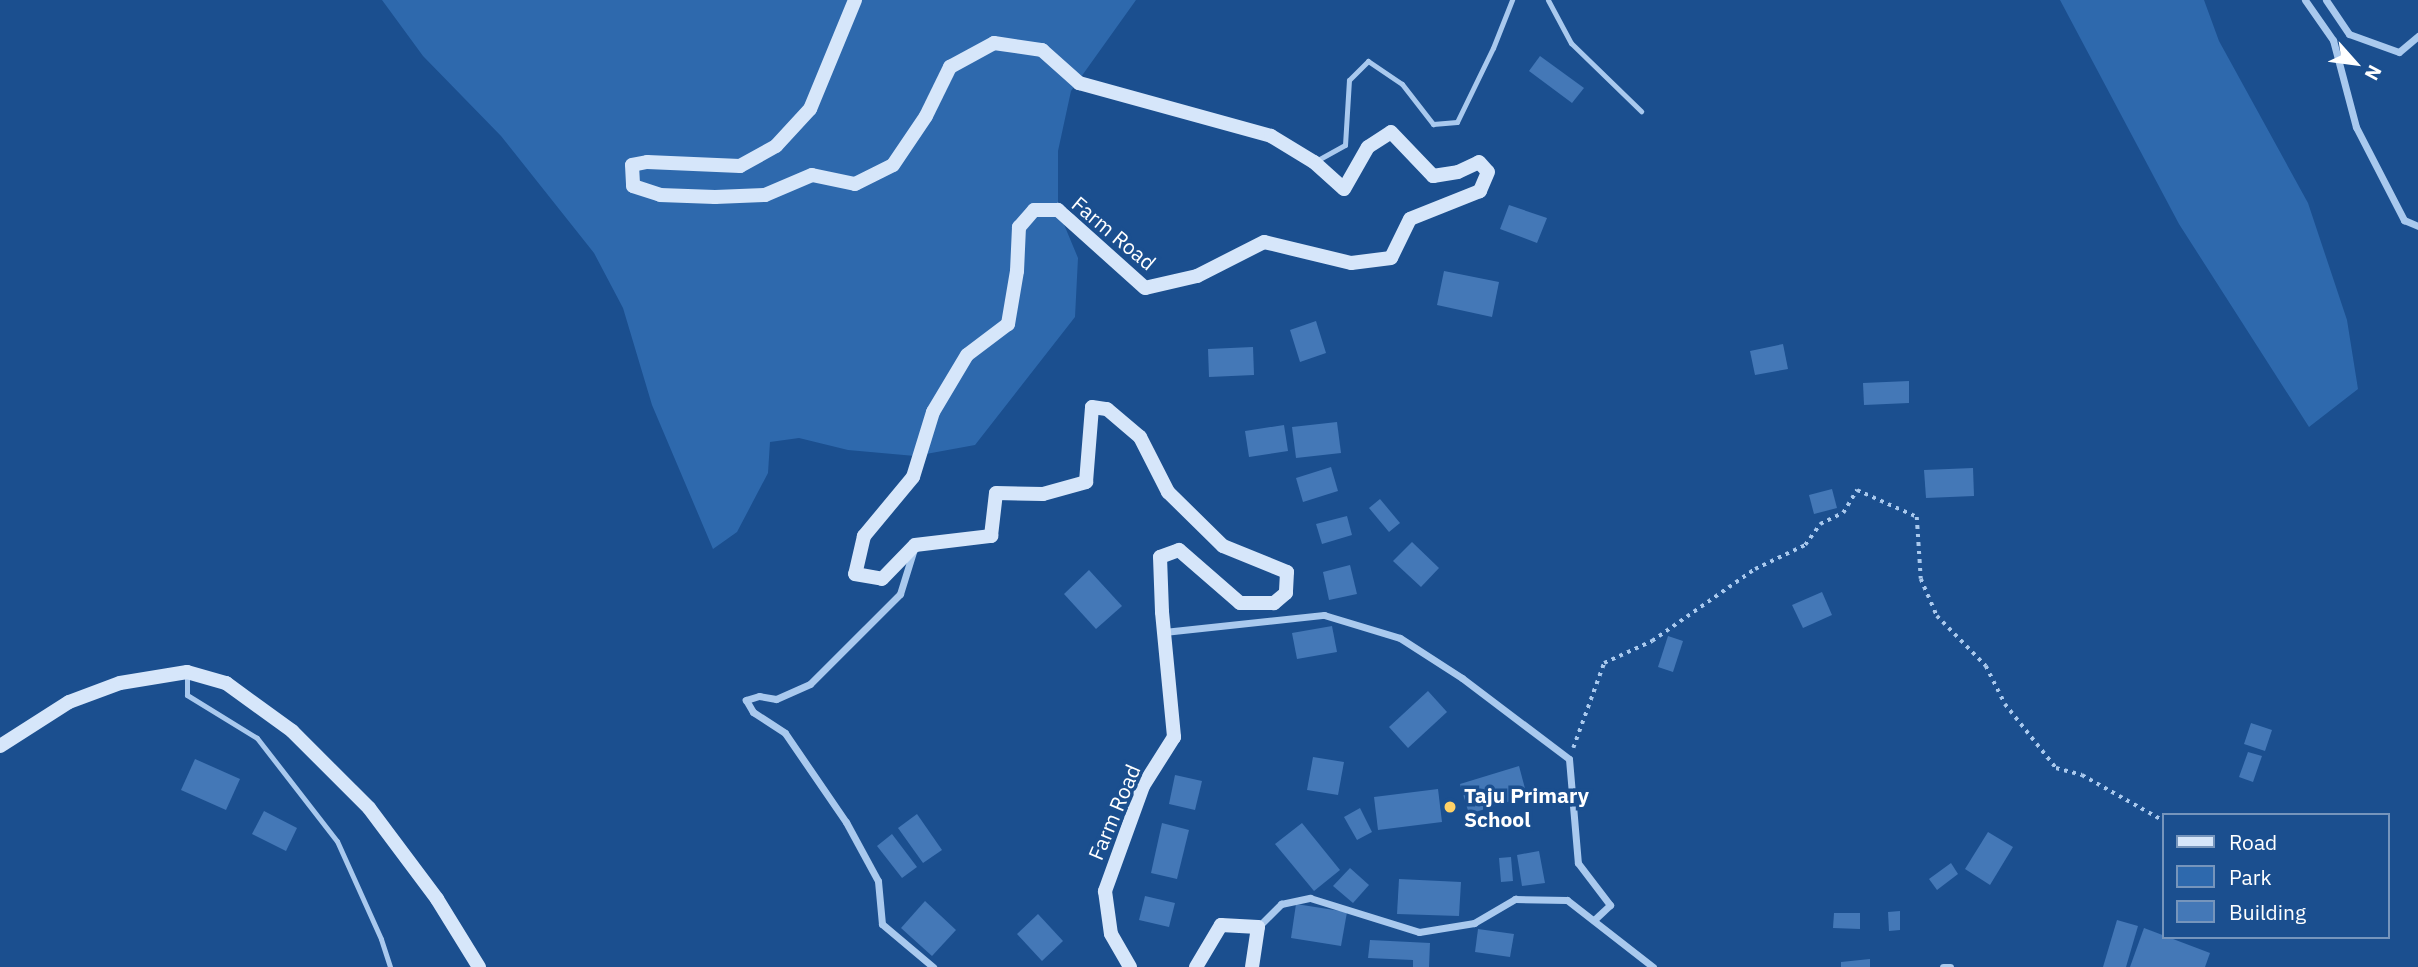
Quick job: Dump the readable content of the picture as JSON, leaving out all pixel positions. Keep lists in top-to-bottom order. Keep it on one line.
{"streets":{"street":["Farm Road"]},"places":["Taju Primary School"],"legend":["Road","Park","Building"],"north":"bottom right"}
